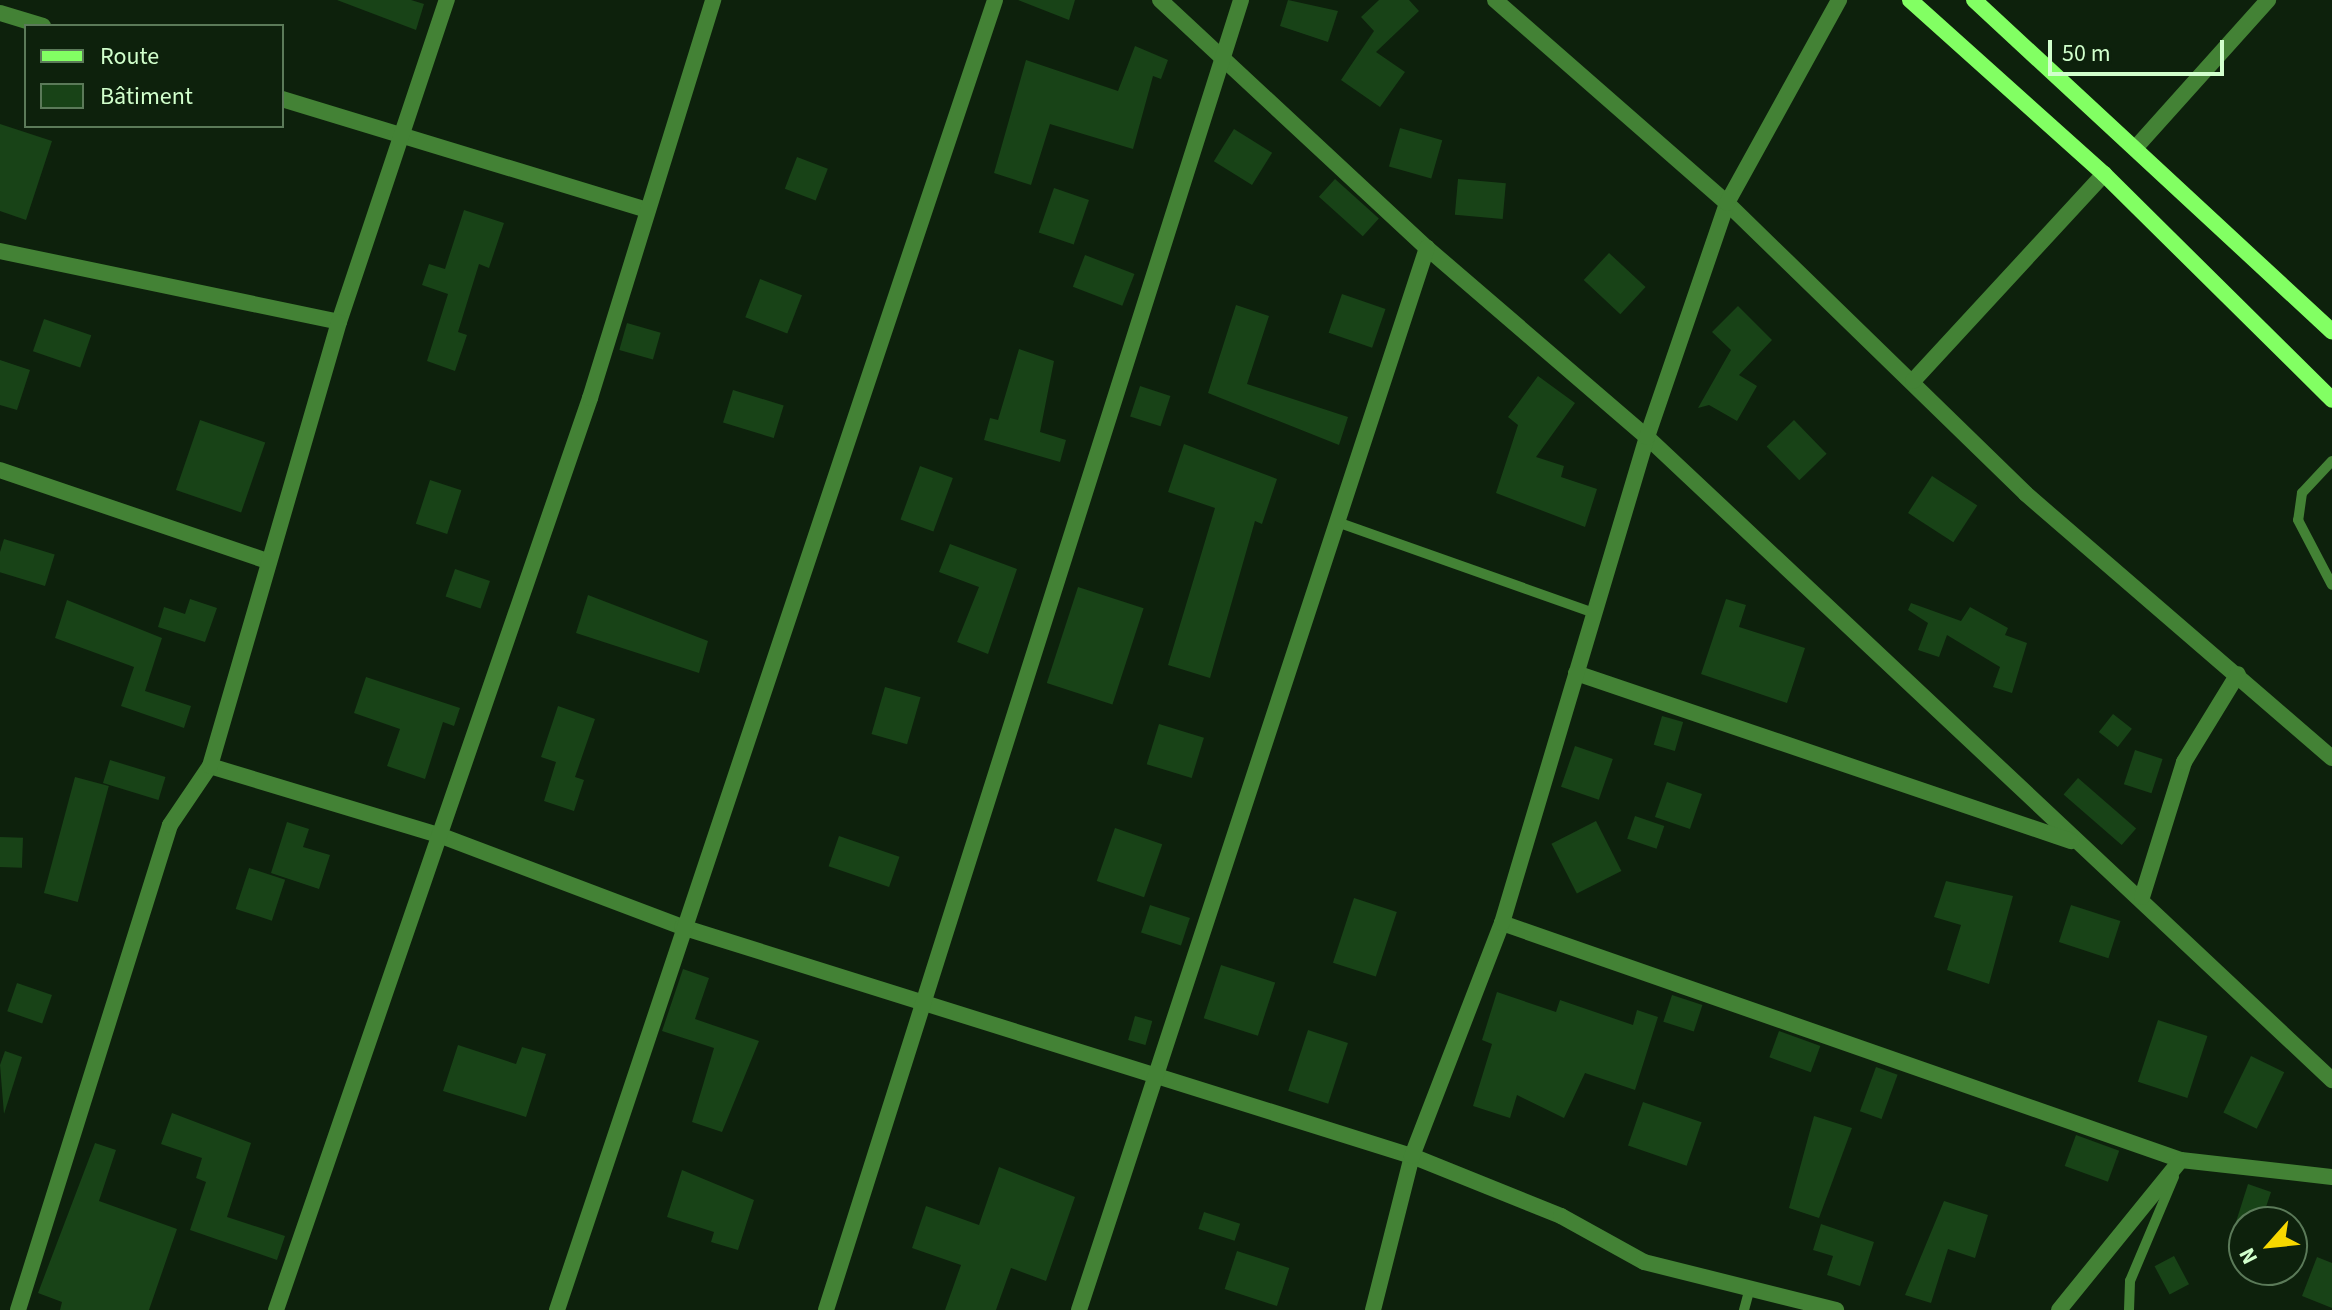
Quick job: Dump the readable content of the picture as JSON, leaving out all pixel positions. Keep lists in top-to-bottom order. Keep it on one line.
{"legend":["Route","Bâtiment"],"scale_bar":"50 m","north":"bottom left"}
